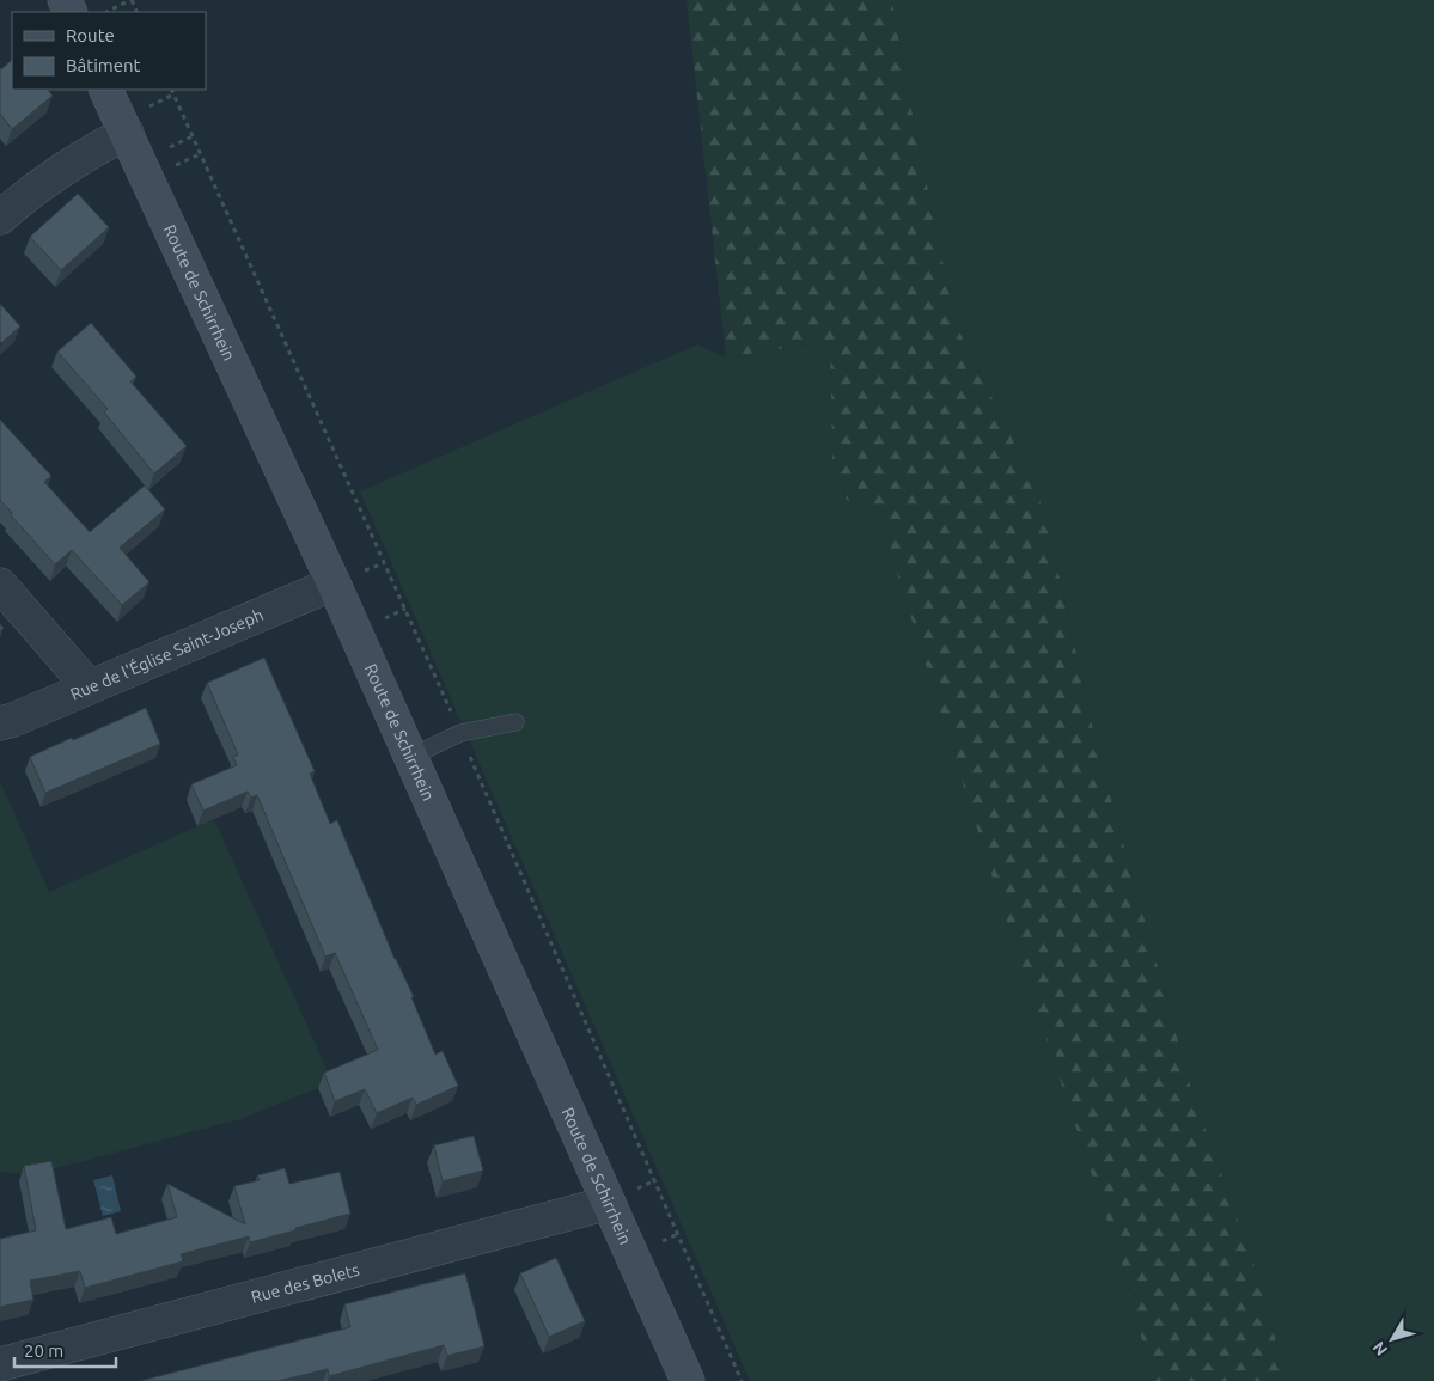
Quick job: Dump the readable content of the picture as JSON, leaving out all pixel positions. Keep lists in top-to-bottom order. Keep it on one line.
{"streets":{"street":["Route de Schirrhein","Rue de l'Église Saint-Joseph","Rue des Bolets"]},"crossings":[["Route de Schirrhein","Rue de l'Église Saint-Joseph"],["Route de Schirrhein","Rue des Bolets"]],"legend":["Route","Bâtiment"],"scale_bar":"20 m","north":"bottom left"}
